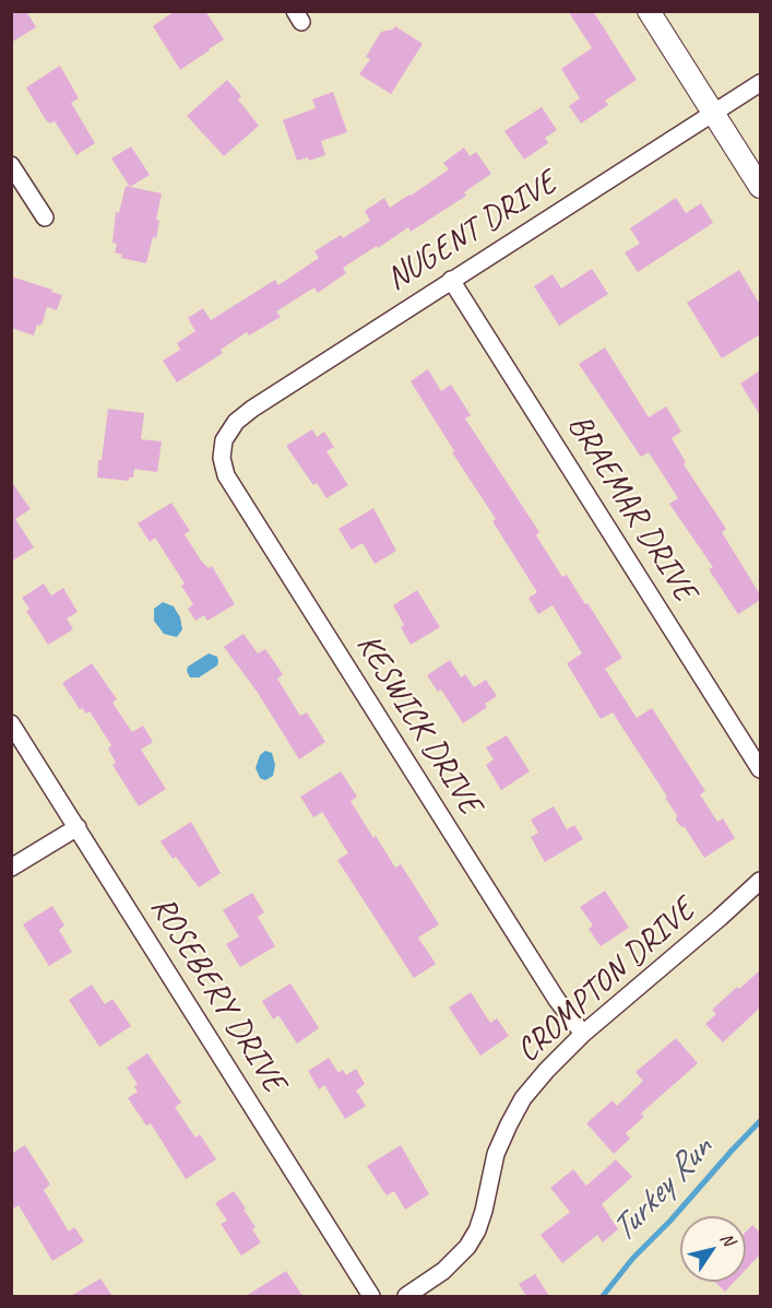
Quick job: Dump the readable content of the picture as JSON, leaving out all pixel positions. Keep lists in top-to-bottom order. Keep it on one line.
{"streets":{"street":["NUGENT DRIVE","BRAEMAR DRIVE","KESWICK DRIVE","CROMPTON DRIVE","ROSEBERY DRIVE"]},"crossings":[["NUGENT DRIVE","BRAEMAR DRIVE"],["NUGENT DRIVE","KESWICK DRIVE"],["KESWICK DRIVE","CROMPTON DRIVE"]],"water":["Turkey Run"],"north":"top right"}
